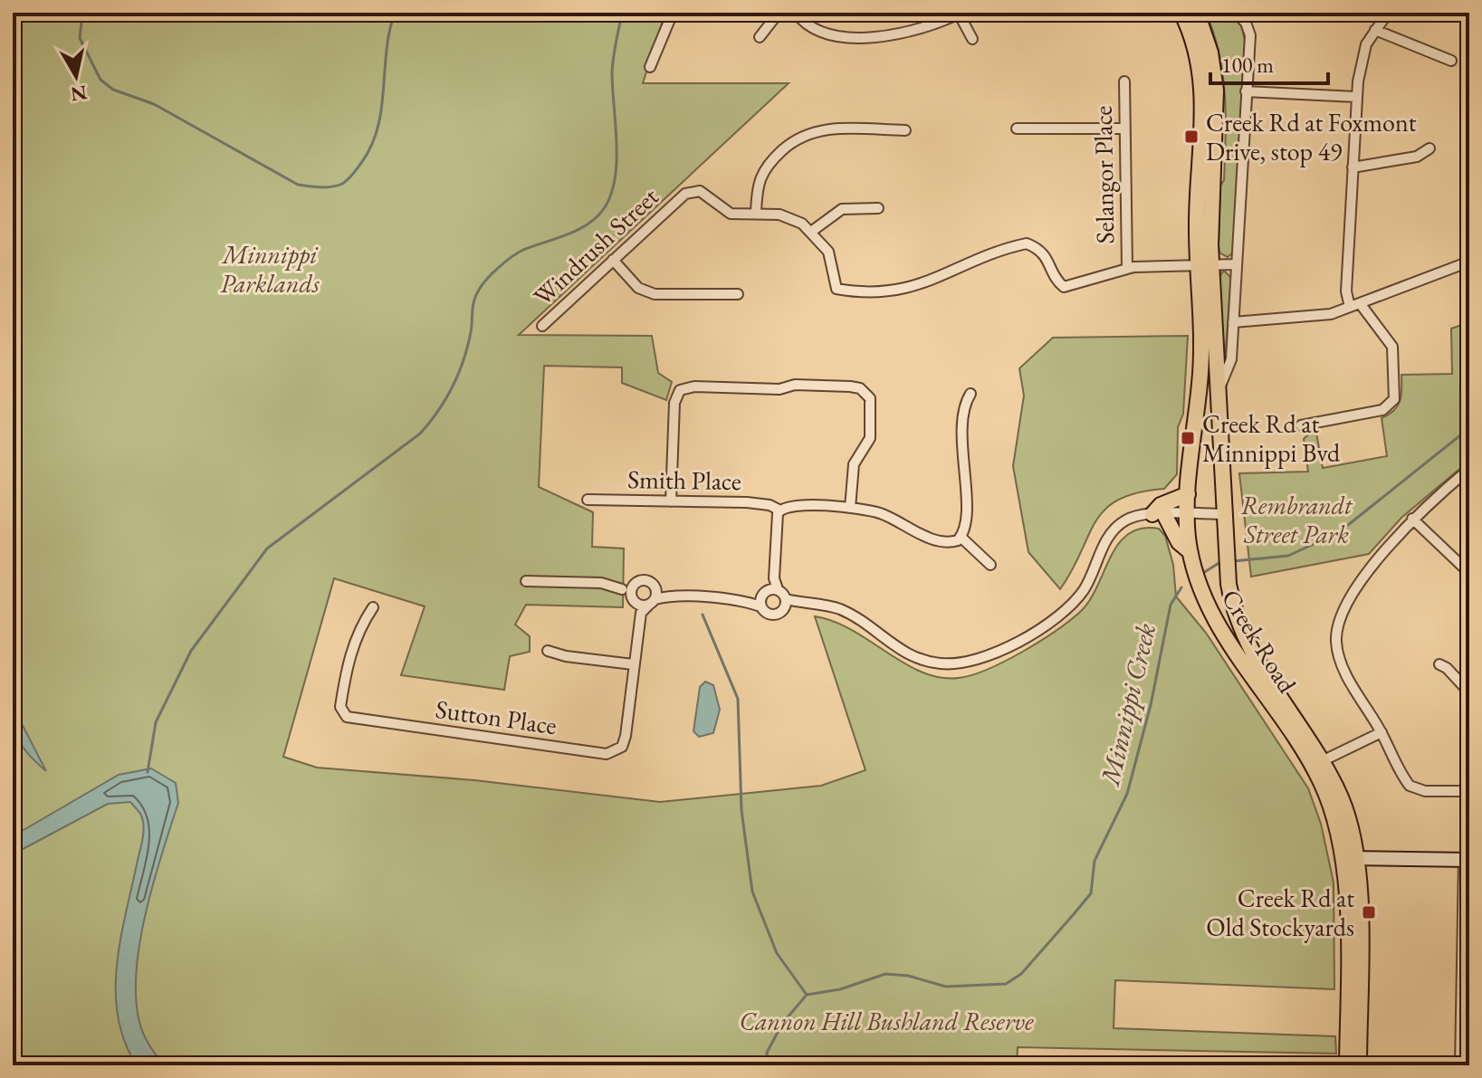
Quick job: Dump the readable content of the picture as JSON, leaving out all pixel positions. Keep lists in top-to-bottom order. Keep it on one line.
{"streets":{"main road":["Creek Road"],"street":["Selangor Place","Windrush Street","Smith Place","Sutton Place"]},"water":["Minnippi Creek"],"parks":["Minnippi Parklands","Rembrandt Street Park","Cannon Hill Bushland Reserve"],"places":{"transit":["Creek Rd at Foxmont Drive, stop 49","Creek Rd at Minnippi Bvd","Creek Rd at Old Stockyards"]},"scale_bar":"100 m","north":"bottom"}
